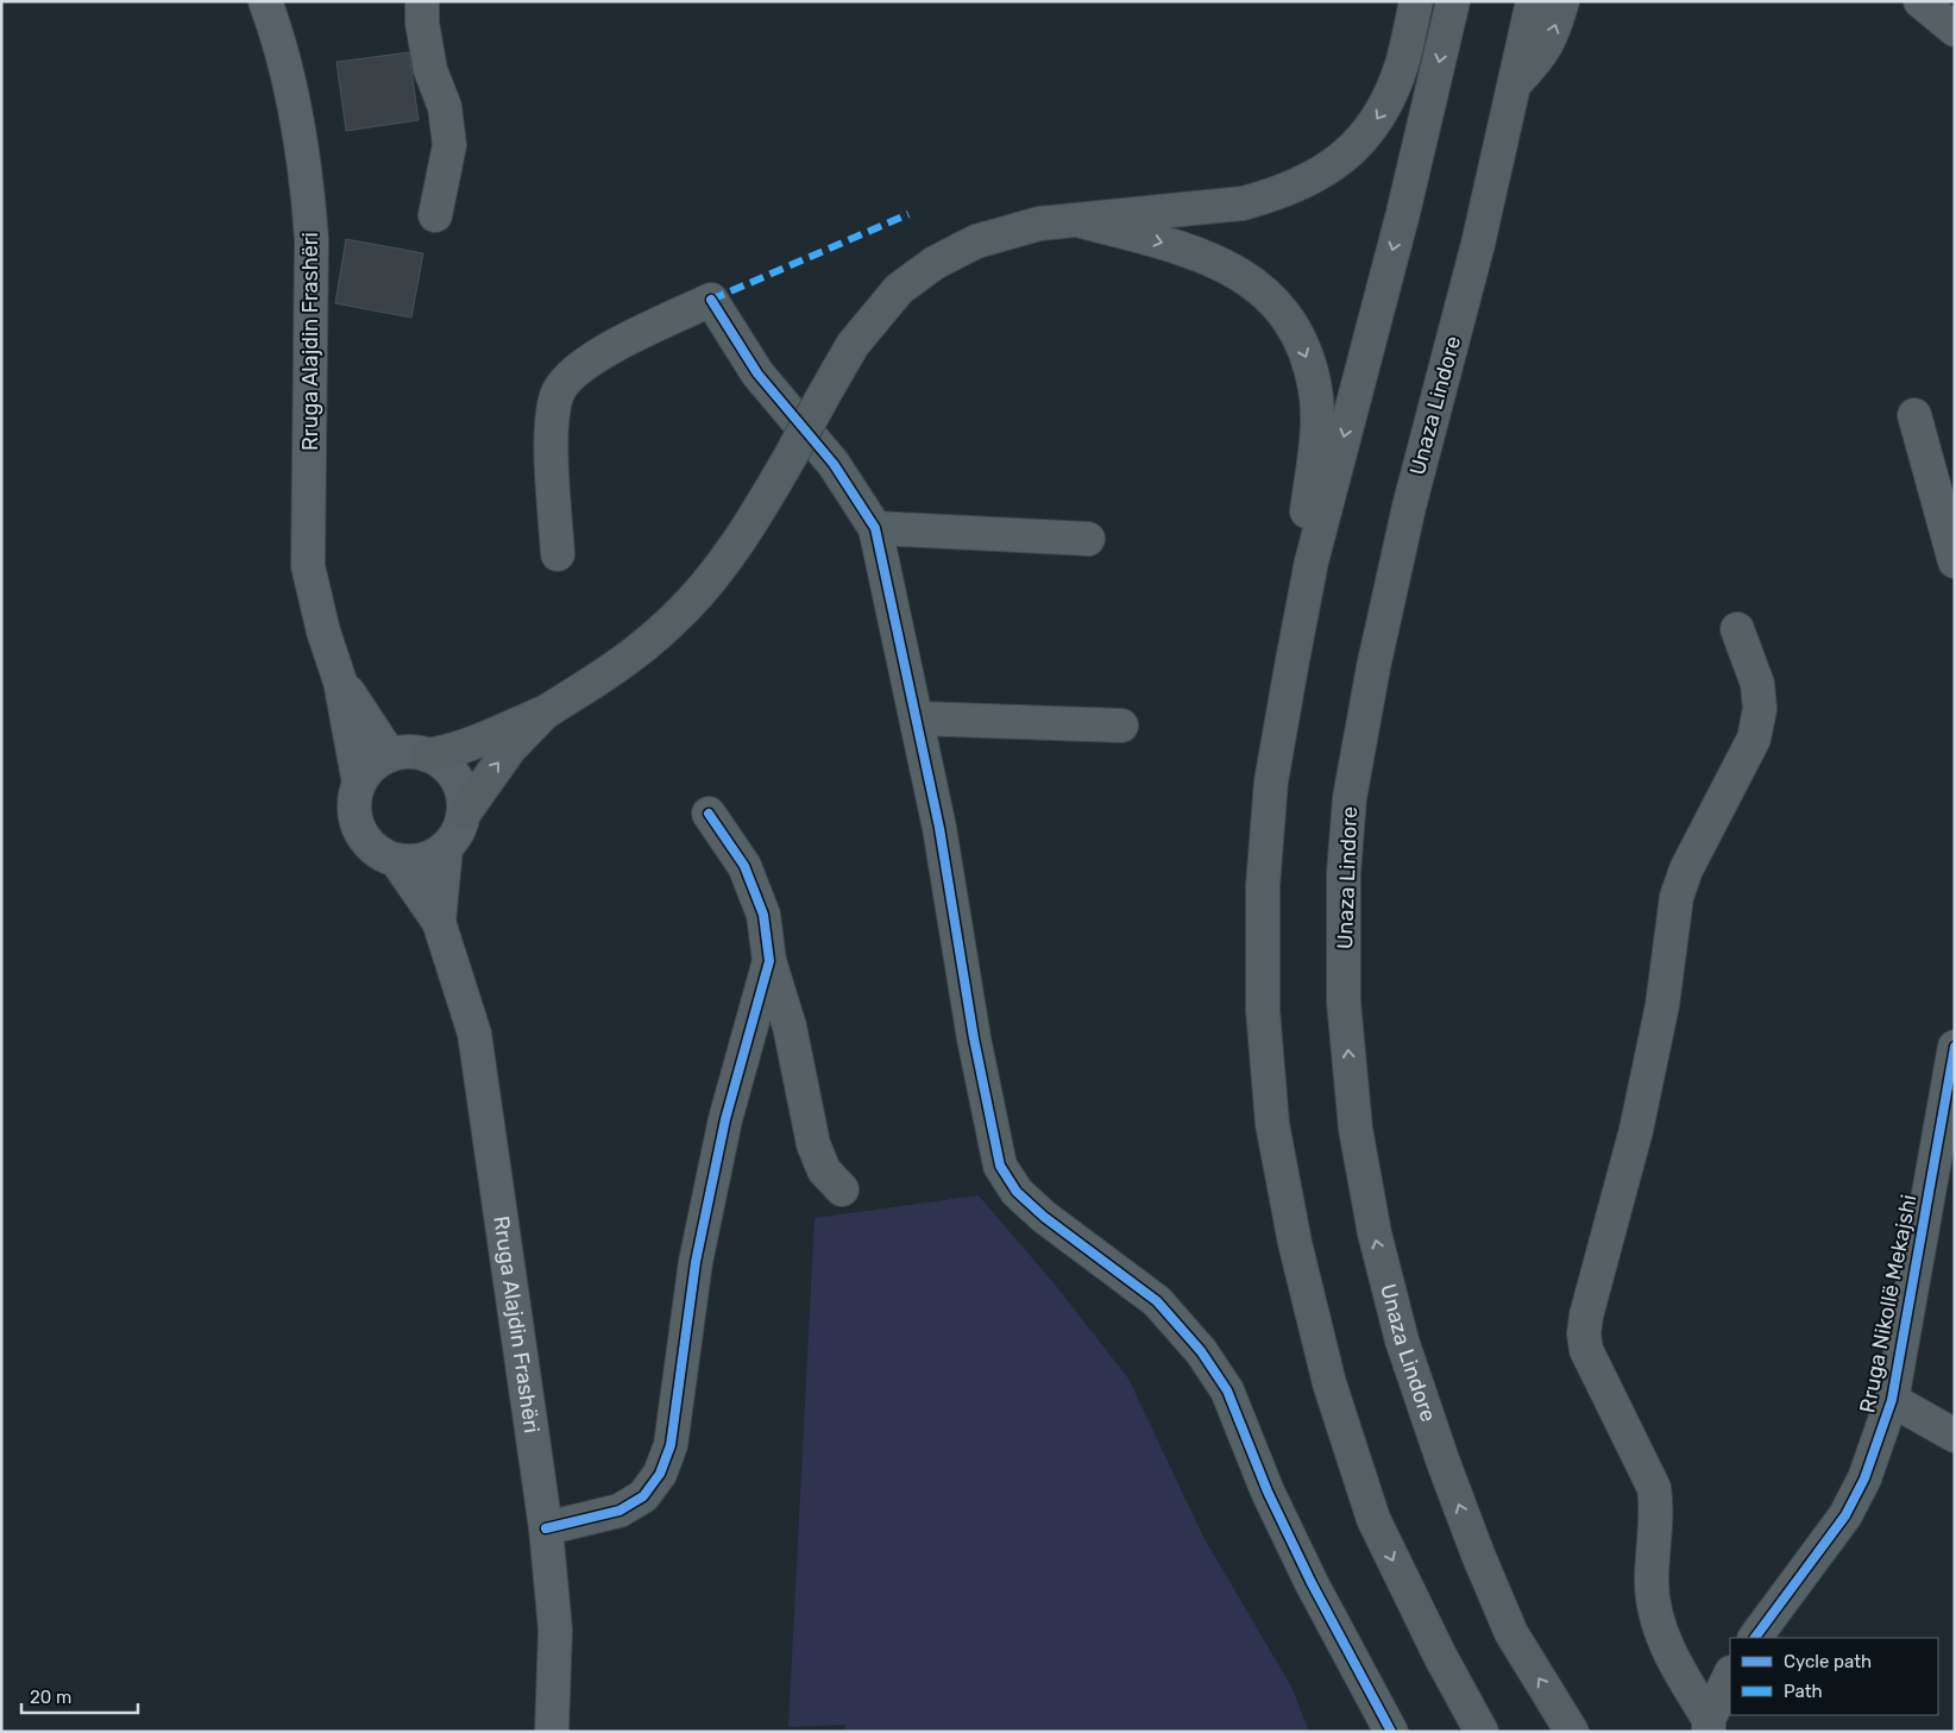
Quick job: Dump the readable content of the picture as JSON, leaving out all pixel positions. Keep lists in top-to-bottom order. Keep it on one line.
{"streets":{"highway":["Unaza Lindore"],"main road":["Rruga Alajdin Frashëri"],"street":["Rruga Nikollë Mekajshi"]},"legend":["Cycle path","Path"],"scale_bar":"20 m"}
